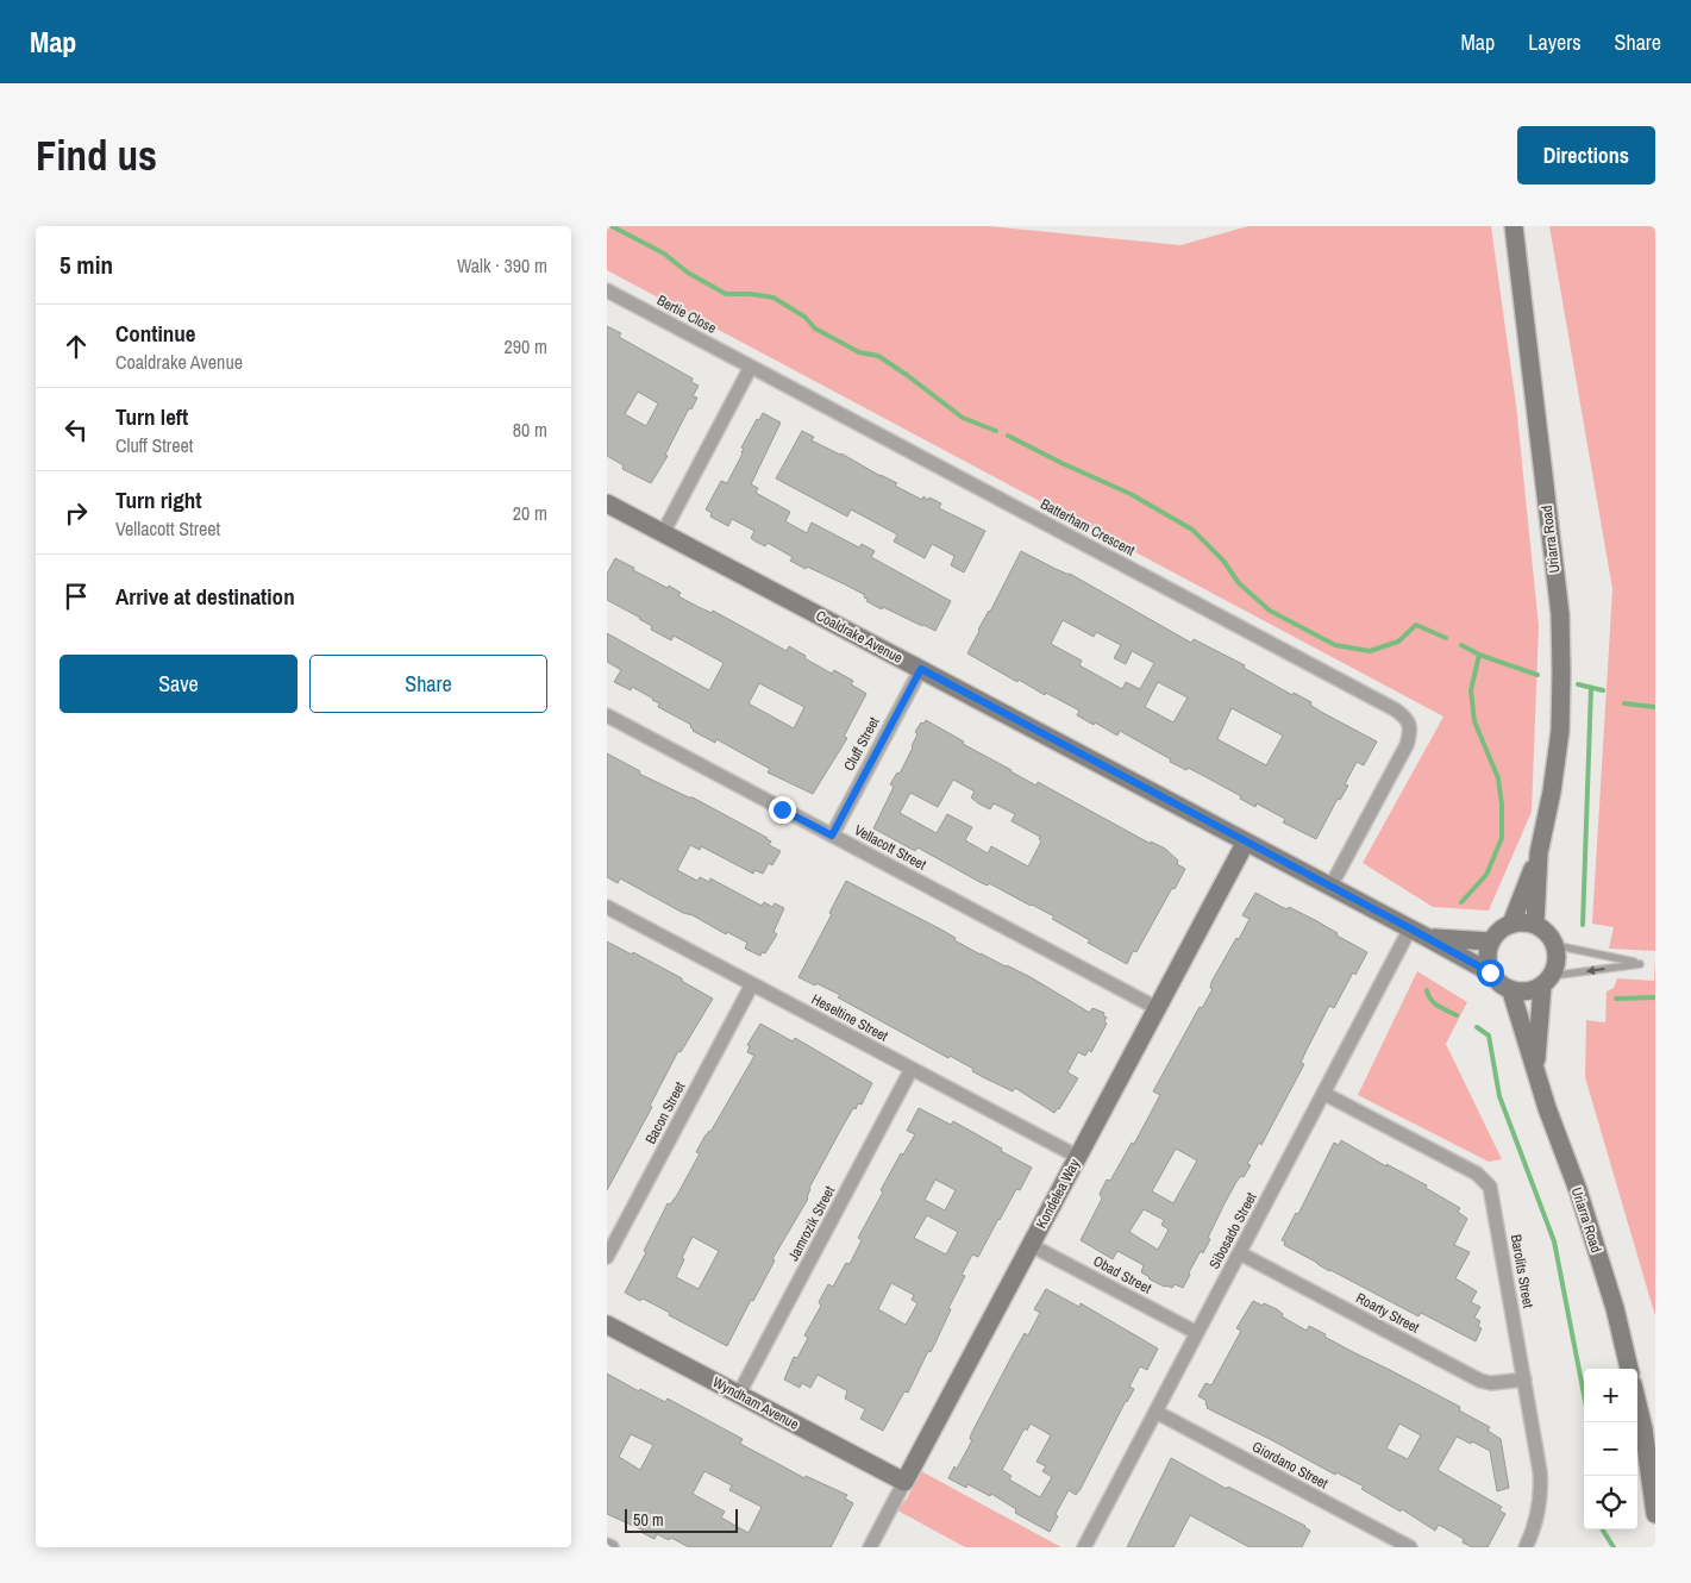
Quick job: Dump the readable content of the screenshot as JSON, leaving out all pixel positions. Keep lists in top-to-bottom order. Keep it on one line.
{"streets":{"street":["Bertie Close","Batterham Crescent","Uriarra Road","Coaldrake Avenue","Cluff Street","Vellacott Street","Heseltine Street","Bacon Street","Kondelea Way","Jamrozik Street","Sibosado Street","Barolits Street","Obad Street","Roarty Street","Wyndham Avenue","Giordano Street"]},"crossings":[["Bertie Close","Batterham Crescent"],["Batterham Crescent","Coaldrake Avenue"],["Uriarra Road","Coaldrake Avenue"],["Coaldrake Avenue","Cluff Street"],["Coaldrake Avenue","Kondelea Way"],["Coaldrake Avenue","Sibosado Street"],["Cluff Street","Vellacott Street"],["Vellacott Street","Kondelea Way"],["Heseltine Street","Bacon Street"],["Heseltine Street","Kondelea Way"],["Heseltine Street","Jamrozik Street"],["Kondelea Way","Obad Street"],["Kondelea Way","Wyndham Avenue"],["Jamrozik Street","Wyndham Avenue"],["Sibosado Street","Barolits Street"],["Sibosado Street","Obad Street"],["Sibosado Street","Roarty Street"],["Sibosado Street","Giordano Street"],["Barolits Street","Roarty Street"]],"scale_bar":"50 m","page":{"header":"Map","nav":["Map","Layers","Share"],"buttons":["Directions",["Save","Share"]],"title":"Find us","heading":["5 min","Walk · 390 m"],"list":[["Continue","Coaldrake Avenue","290 m"],["Turn left","Cluff Street","80 m"],["Turn right","Vellacott Street","20 m"],"Arrive at destination"],"map_buttons":["+","−"],"scale":"50 m"}}
